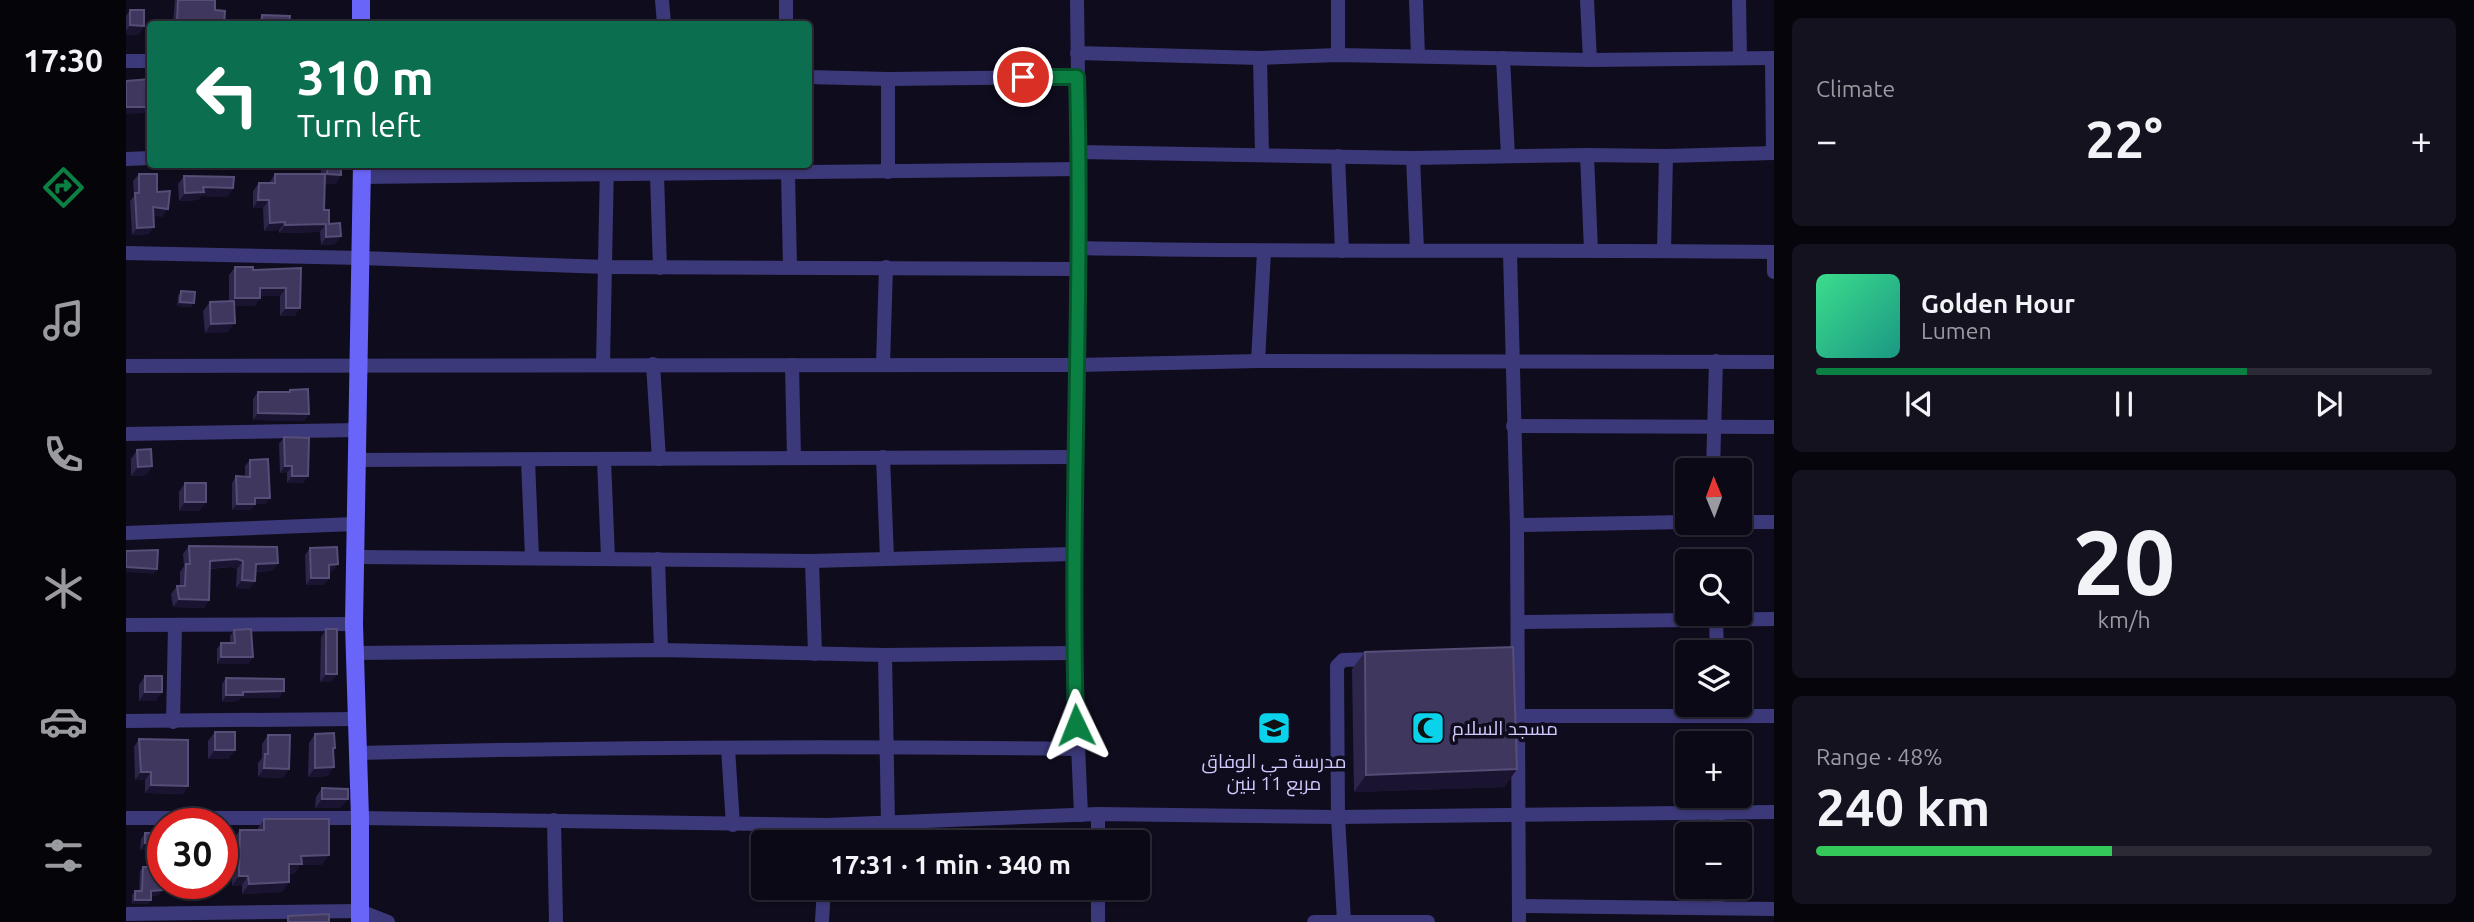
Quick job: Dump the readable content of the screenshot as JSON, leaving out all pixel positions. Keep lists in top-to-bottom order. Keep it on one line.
{"places":{"school or university":["مدرسة حي الوفاق مربع 11 بنين"],"mosque":["مسجد السلام"]},"north":"top","page":{"tabs":"17:30","tile":["Climate",["20","km/h"],["Range · 48%","240 km"]],"turn":["310 m","Turn left"],"heat":["−","22°","+"],"song":["Golden Hour","Lumen"],"map_buttons":["+","−"],"limit":"30","trip":"17:31 · 1 min · 340 m"}}
